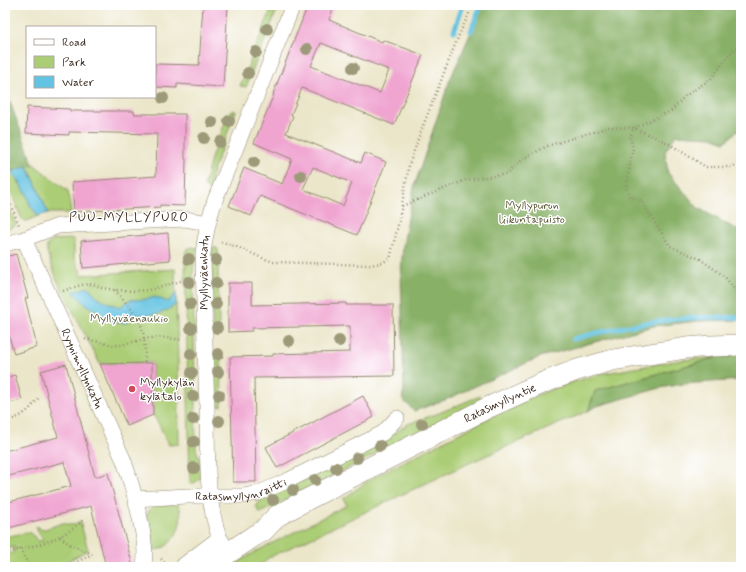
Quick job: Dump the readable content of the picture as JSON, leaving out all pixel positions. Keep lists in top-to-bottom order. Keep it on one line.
{"streets":{"street":["Myllyväenkatu","Ryynimyllynkatu","Ratasmyllyntie","Ratasmyllynraitti"]},"crossings":[["Myllyväenkatu","Ratasmyllyntie"],["Myllyväenkatu","Ratasmyllynraitti"],["Ryynimyllynkatu","Ratasmyllynraitti"]],"districts":["PUU-MYLLYPURO"],"parks":["Myllypuron liikuntapuisto","Myllyväenaukio"],"places":["Myllykylän kylätalo"],"legend":["Road","Park","Water"]}
